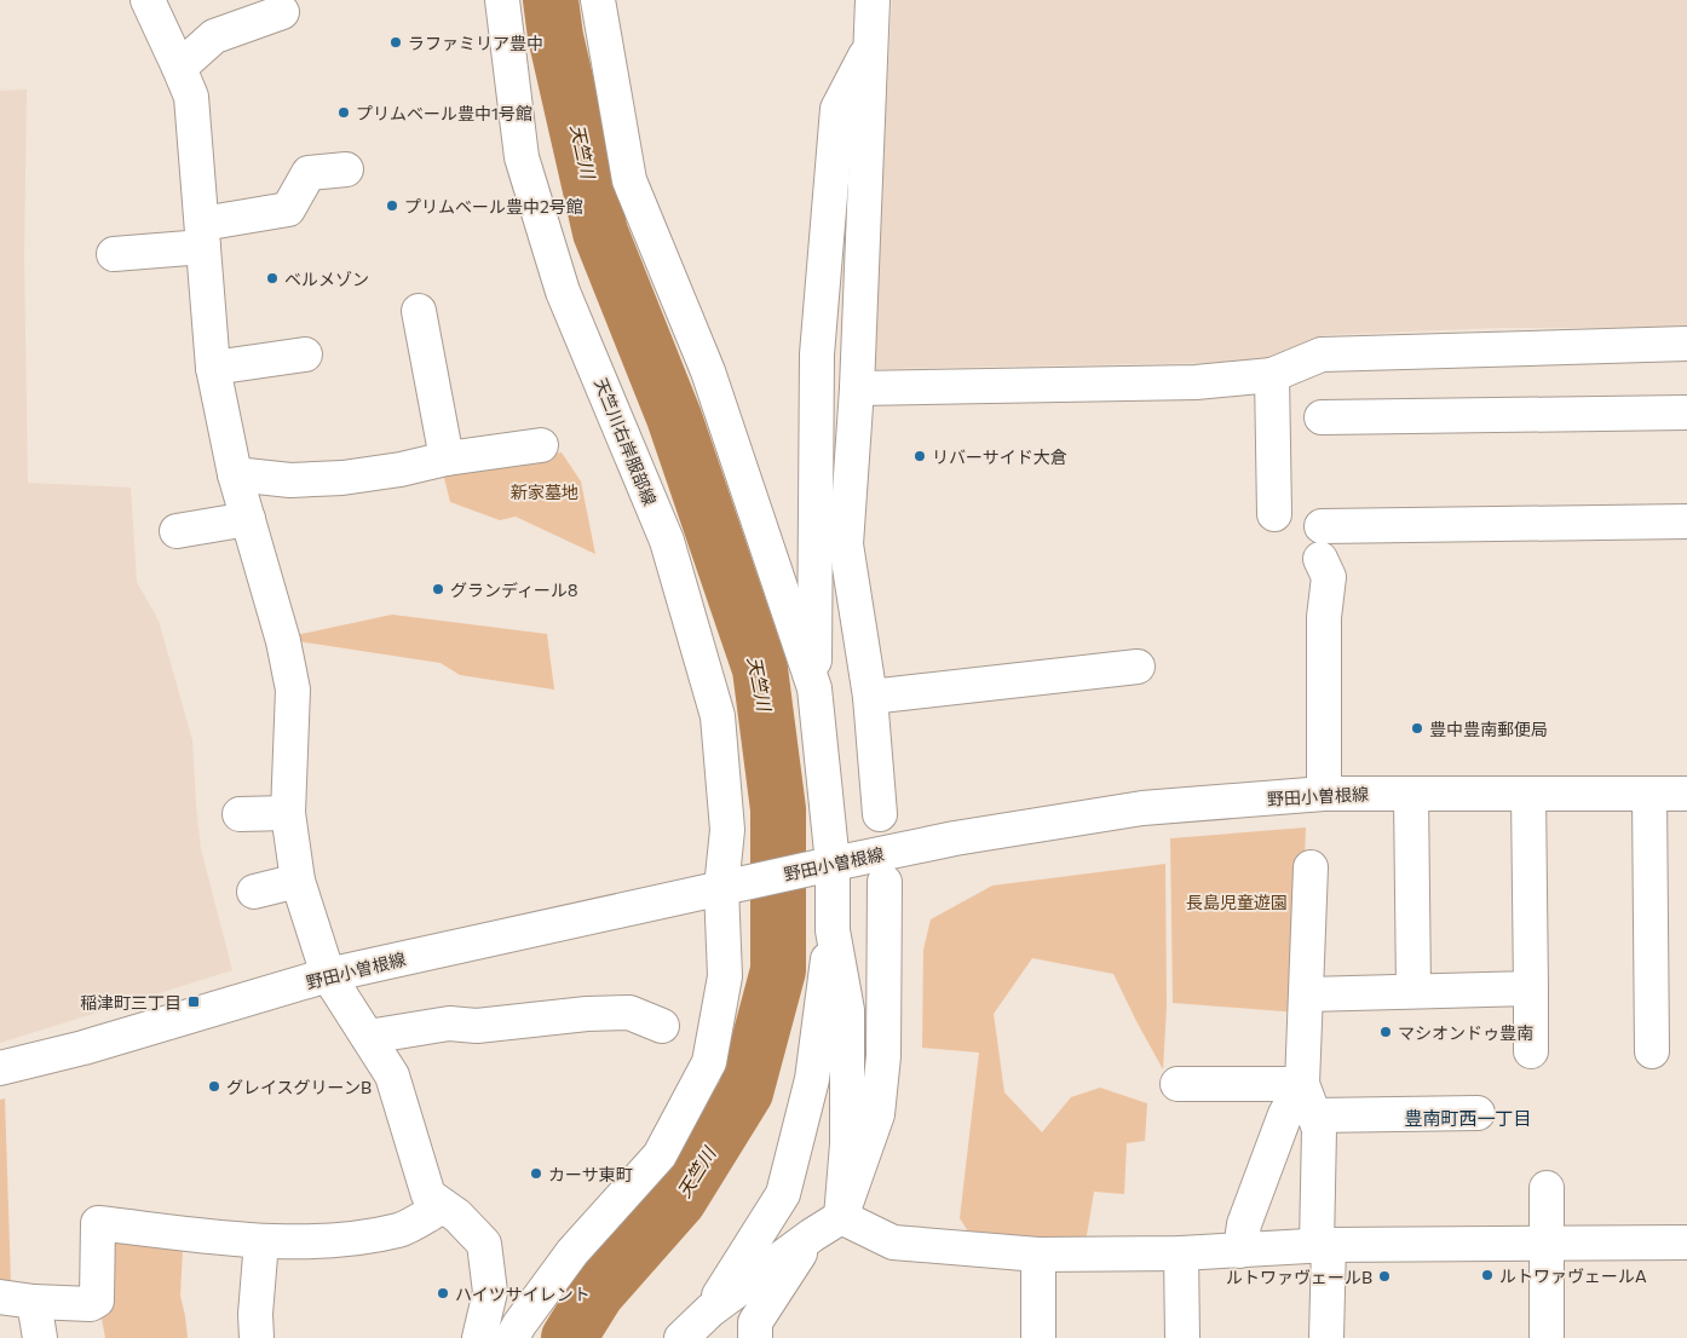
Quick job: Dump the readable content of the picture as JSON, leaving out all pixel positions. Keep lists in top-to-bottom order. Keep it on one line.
{"streets":{"street":["天竺川右岸服部線","野田小曽根線"]},"crossings":[["天竺川右岸服部線","野田小曽根線"]],"districts":["豊南町西一丁目"],"water":["天竺川"],"parks":["新家墓地","長島児童遊園"],"places":{"other":["ラファミリア豊中","プリムベール豊中1号館","プリムベール豊中2号館","ベルメゾン","リバーサイド大倉","グランディール8","豊中豊南郵便局","マシオンドゥ豊南","グレイスグリーンB","カーサ東町","ルトワァヴェールA","ルトワァヴェールB","ハイツサイレント"],"transit":["稲津町三丁目"]}}
